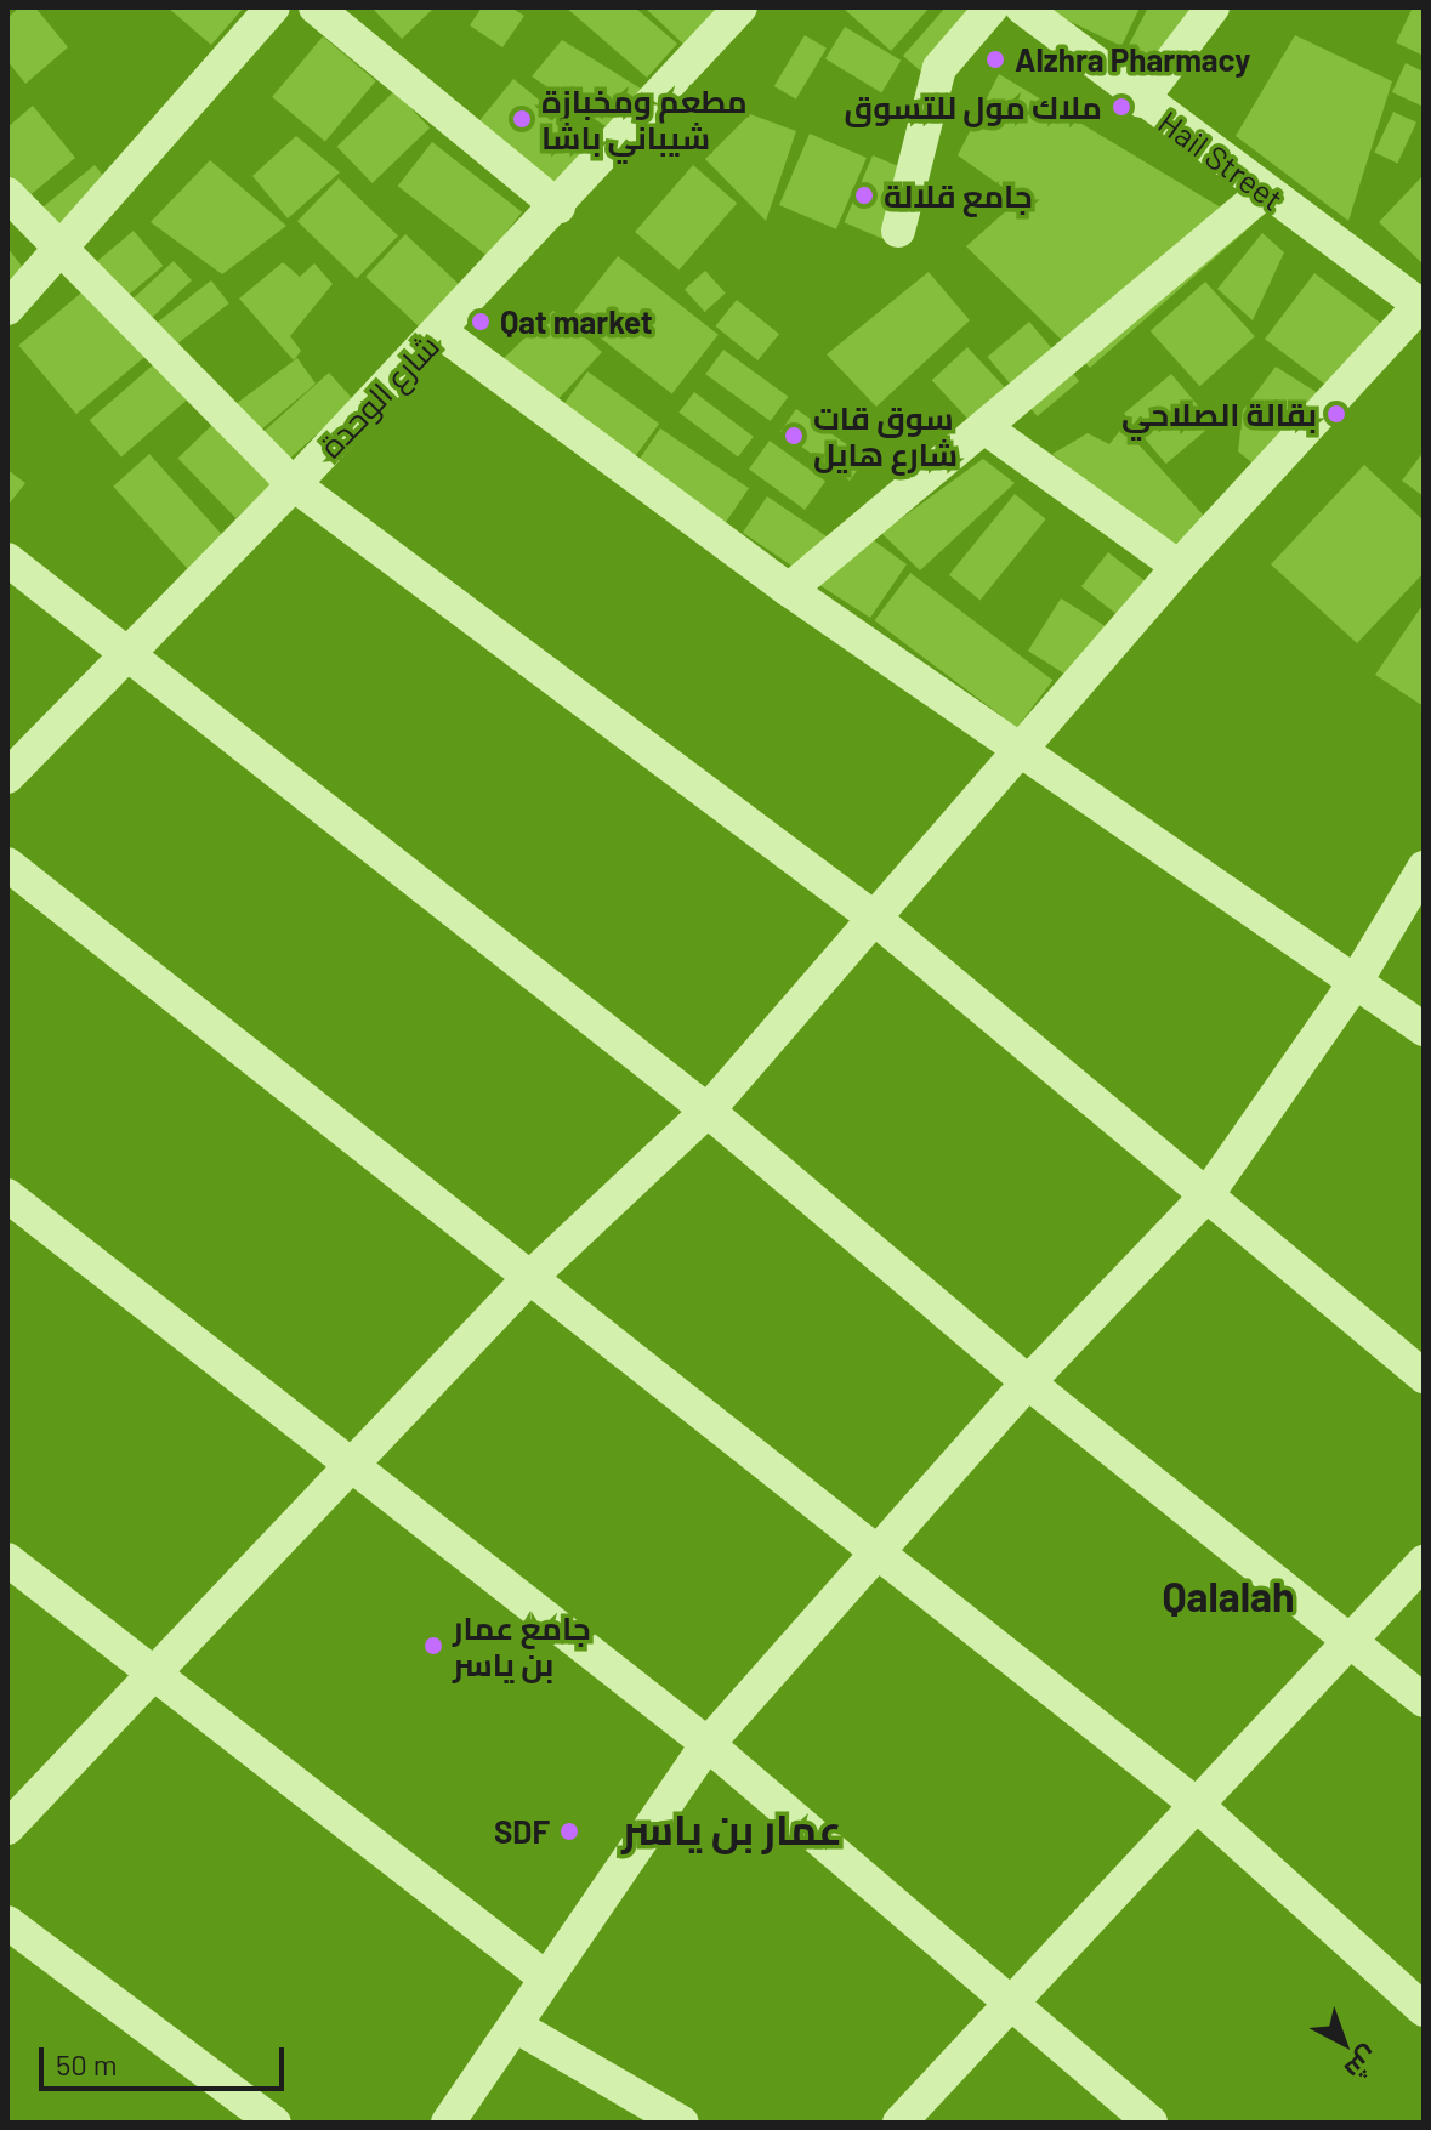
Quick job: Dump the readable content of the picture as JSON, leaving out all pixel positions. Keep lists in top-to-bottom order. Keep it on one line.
{"streets":{"street":["Hail Street","شارع الوحدة"]},"districts":["Qalalah","عمار بن ياسر"],"places":["Alzhra Pharmacy","ملاك مول للتسوق","مطعم ومخبازة شيباني باشا","جامع قلالة","Qat market","بقالة الصلاحي","سوق قات شارع هايل","جامع عمار بن ياسر","SDF"],"scale_bar":"50 m","north":"bottom right"}
